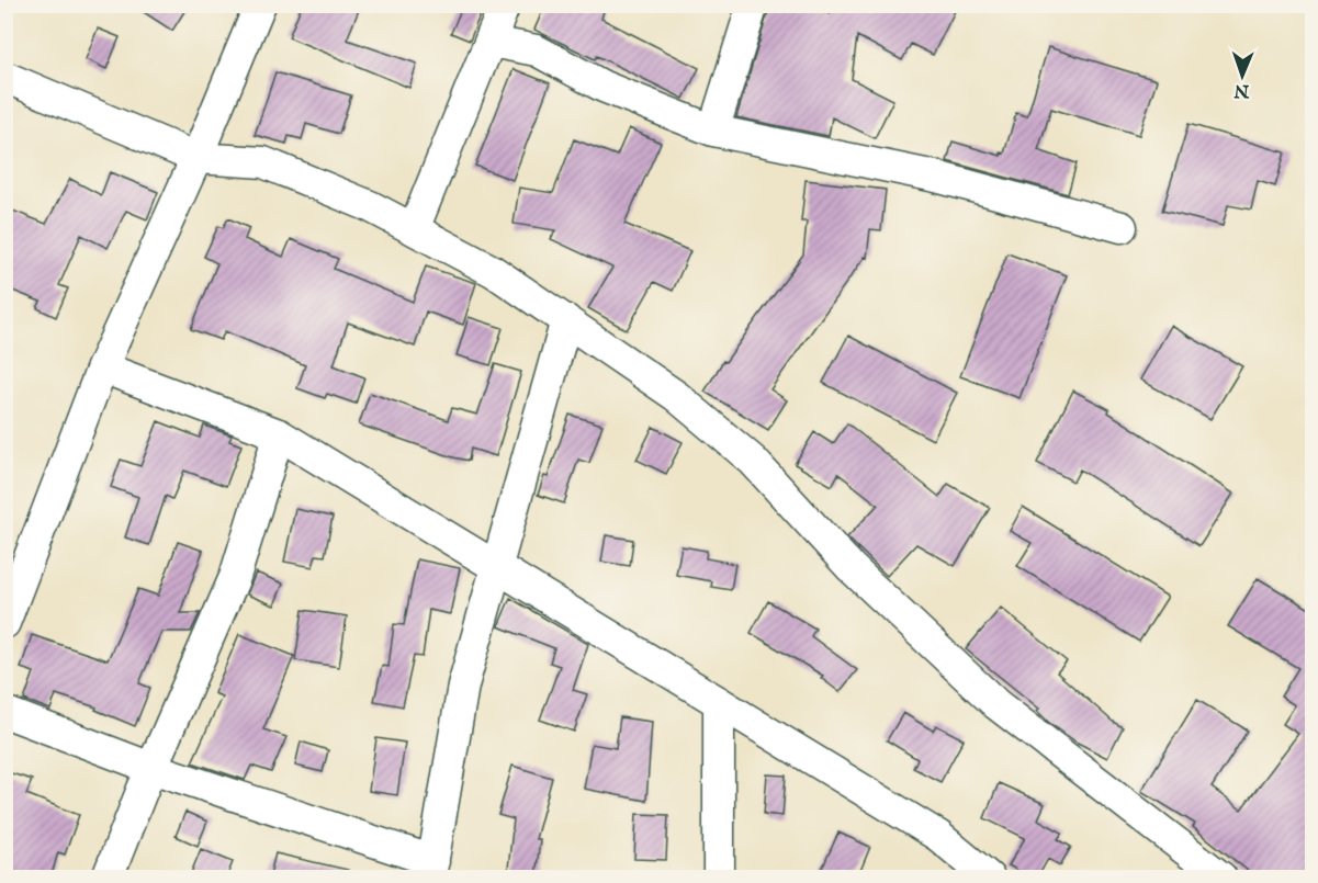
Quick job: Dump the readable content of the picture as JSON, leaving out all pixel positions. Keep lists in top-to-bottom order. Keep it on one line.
{"north":"bottom"}
